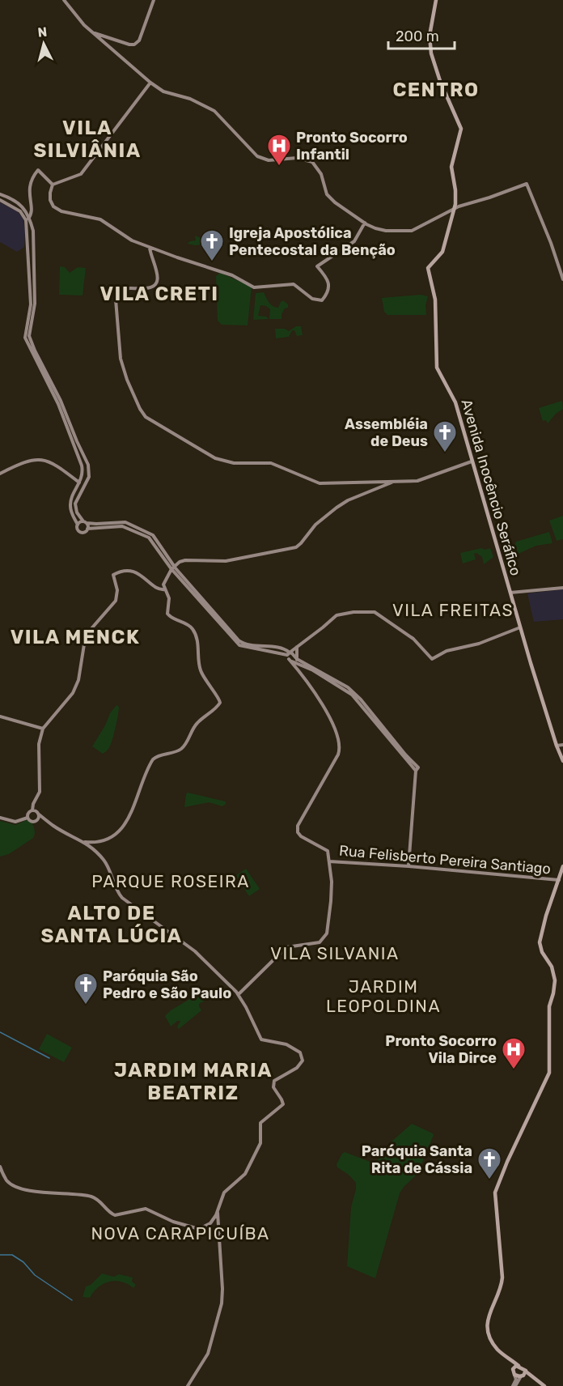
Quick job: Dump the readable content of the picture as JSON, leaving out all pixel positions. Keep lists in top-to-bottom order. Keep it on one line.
{"streets":{"main road":["Avenida Inocêncio Seráfico","Rua Felisberto Pereira Santiago"]},"districts":["CENTRO","VILA SILVIÂNIA","VILA CRETI","VILA FREITAS","VILA MENCK","PARQUE ROSEIRA","ALTO DE SANTA LÚCIA","VILA SILVANIA","JARDIM LEOPOLDINA","JARDIM MARIA BEATRIZ","NOVA CARAPICUÍBA"],"places":{"hospital":["Pronto Socorro Infantil","Pronto Socorro Vila Dirce"],"church":["Igreja Apostólica Pentecostal da Benção","Assembléia de Deus","Paróquia São Pedro e São Paulo","Paróquia Santa Rita de Cássia"]},"scale_bar":"200 m","north":"top"}
